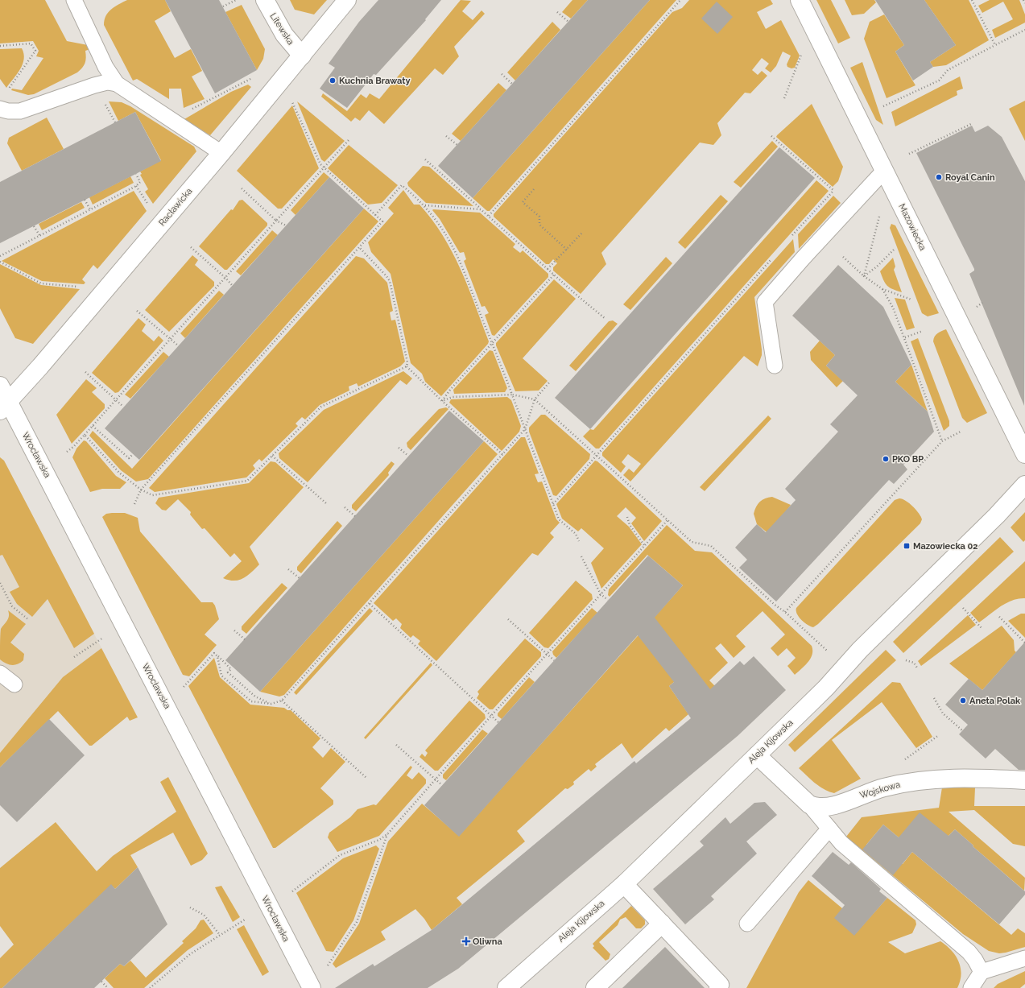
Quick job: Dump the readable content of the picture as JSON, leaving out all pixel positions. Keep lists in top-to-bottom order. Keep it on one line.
{"streets":{"street":["Litewska","Racławicka","Mazowiecka","Wrocławska","Aleja Kijowska","Wojskowa"]},"crossings":[["Litewska","Racławicka"],["Racławicka","Wrocławska"]],"places":{"other":["Kuchnia Brawaty","Royal Canin","PKO BP","Aneta Polak"],"transit":["Mazowiecka 02"],"health":["Oliwna"]}}
